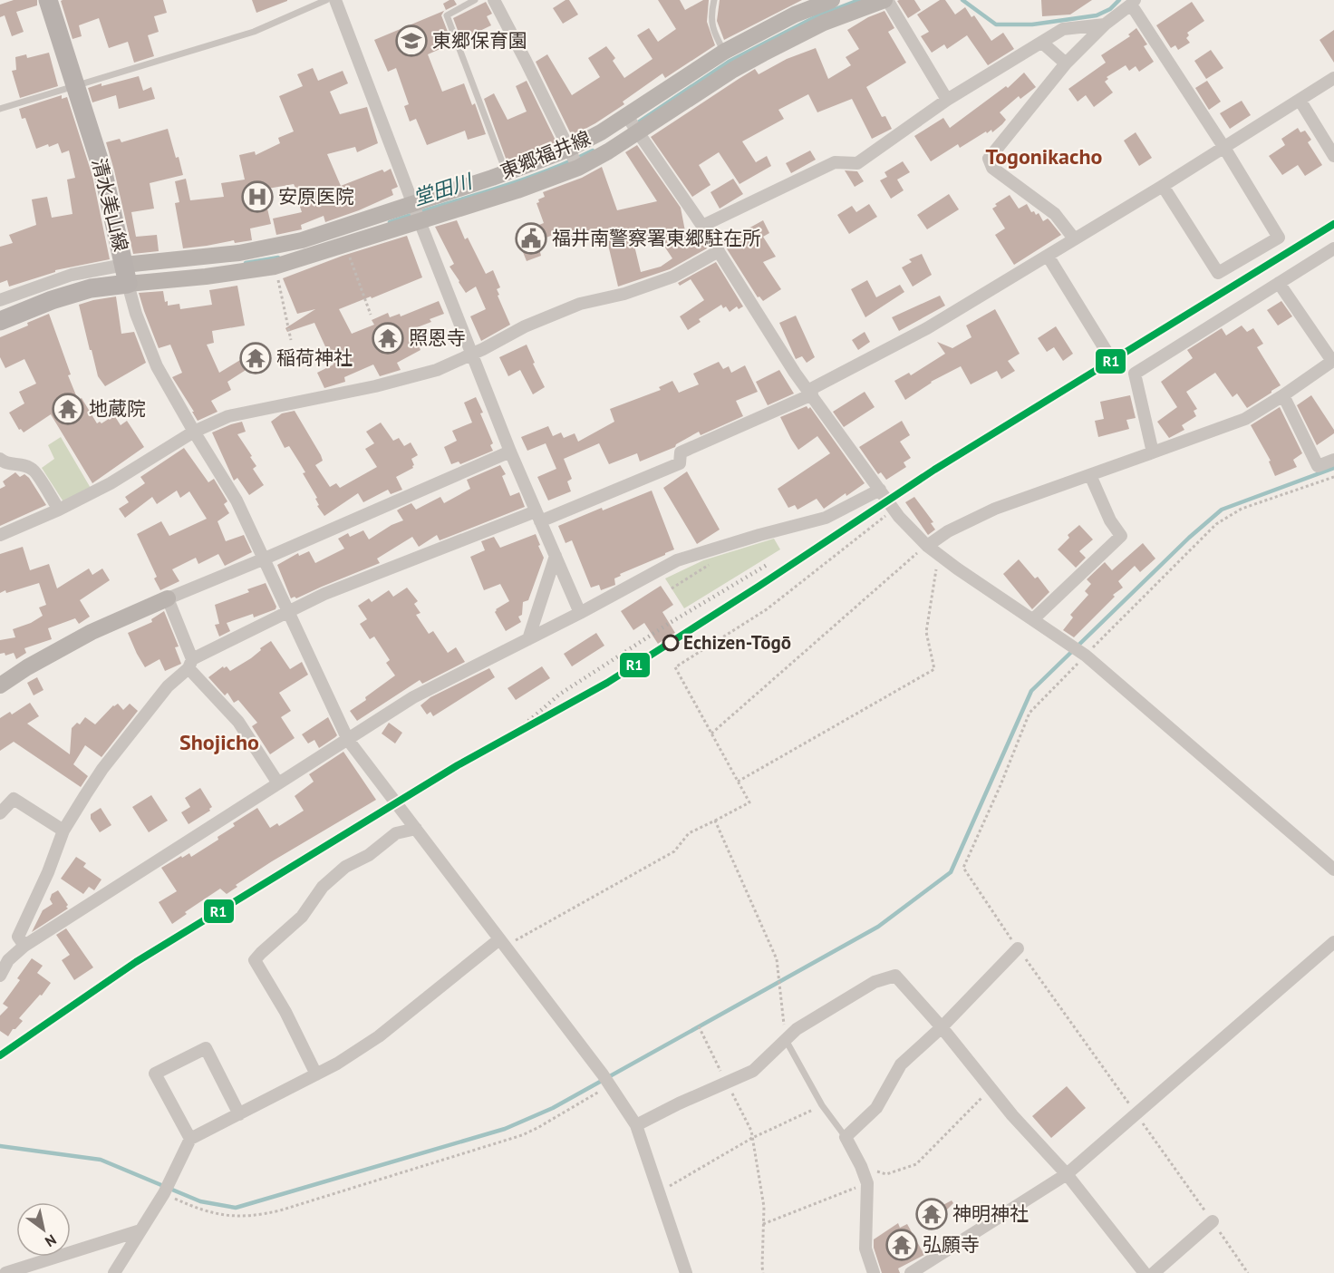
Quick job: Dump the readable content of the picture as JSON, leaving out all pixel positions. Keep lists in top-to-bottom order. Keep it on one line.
{"streets":{"main road":["東郷福井線","清水美山線"]},"crossings":[["東郷福井線","清水美山線"]],"districts":["Togonikacho","Shojicho"],"water":["堂田川"],"places":{"school or university":["東郷保育園"],"hospital":["安原医院"],"public building":["福井南警察署東郷駐在所"],"temple":["照恩寺","稲荷神社","地蔵院","神明神社","弘願寺"],"other":["Echizen-Tōgō"]},"lines":["transit line R1"],"north":"bottom right"}
